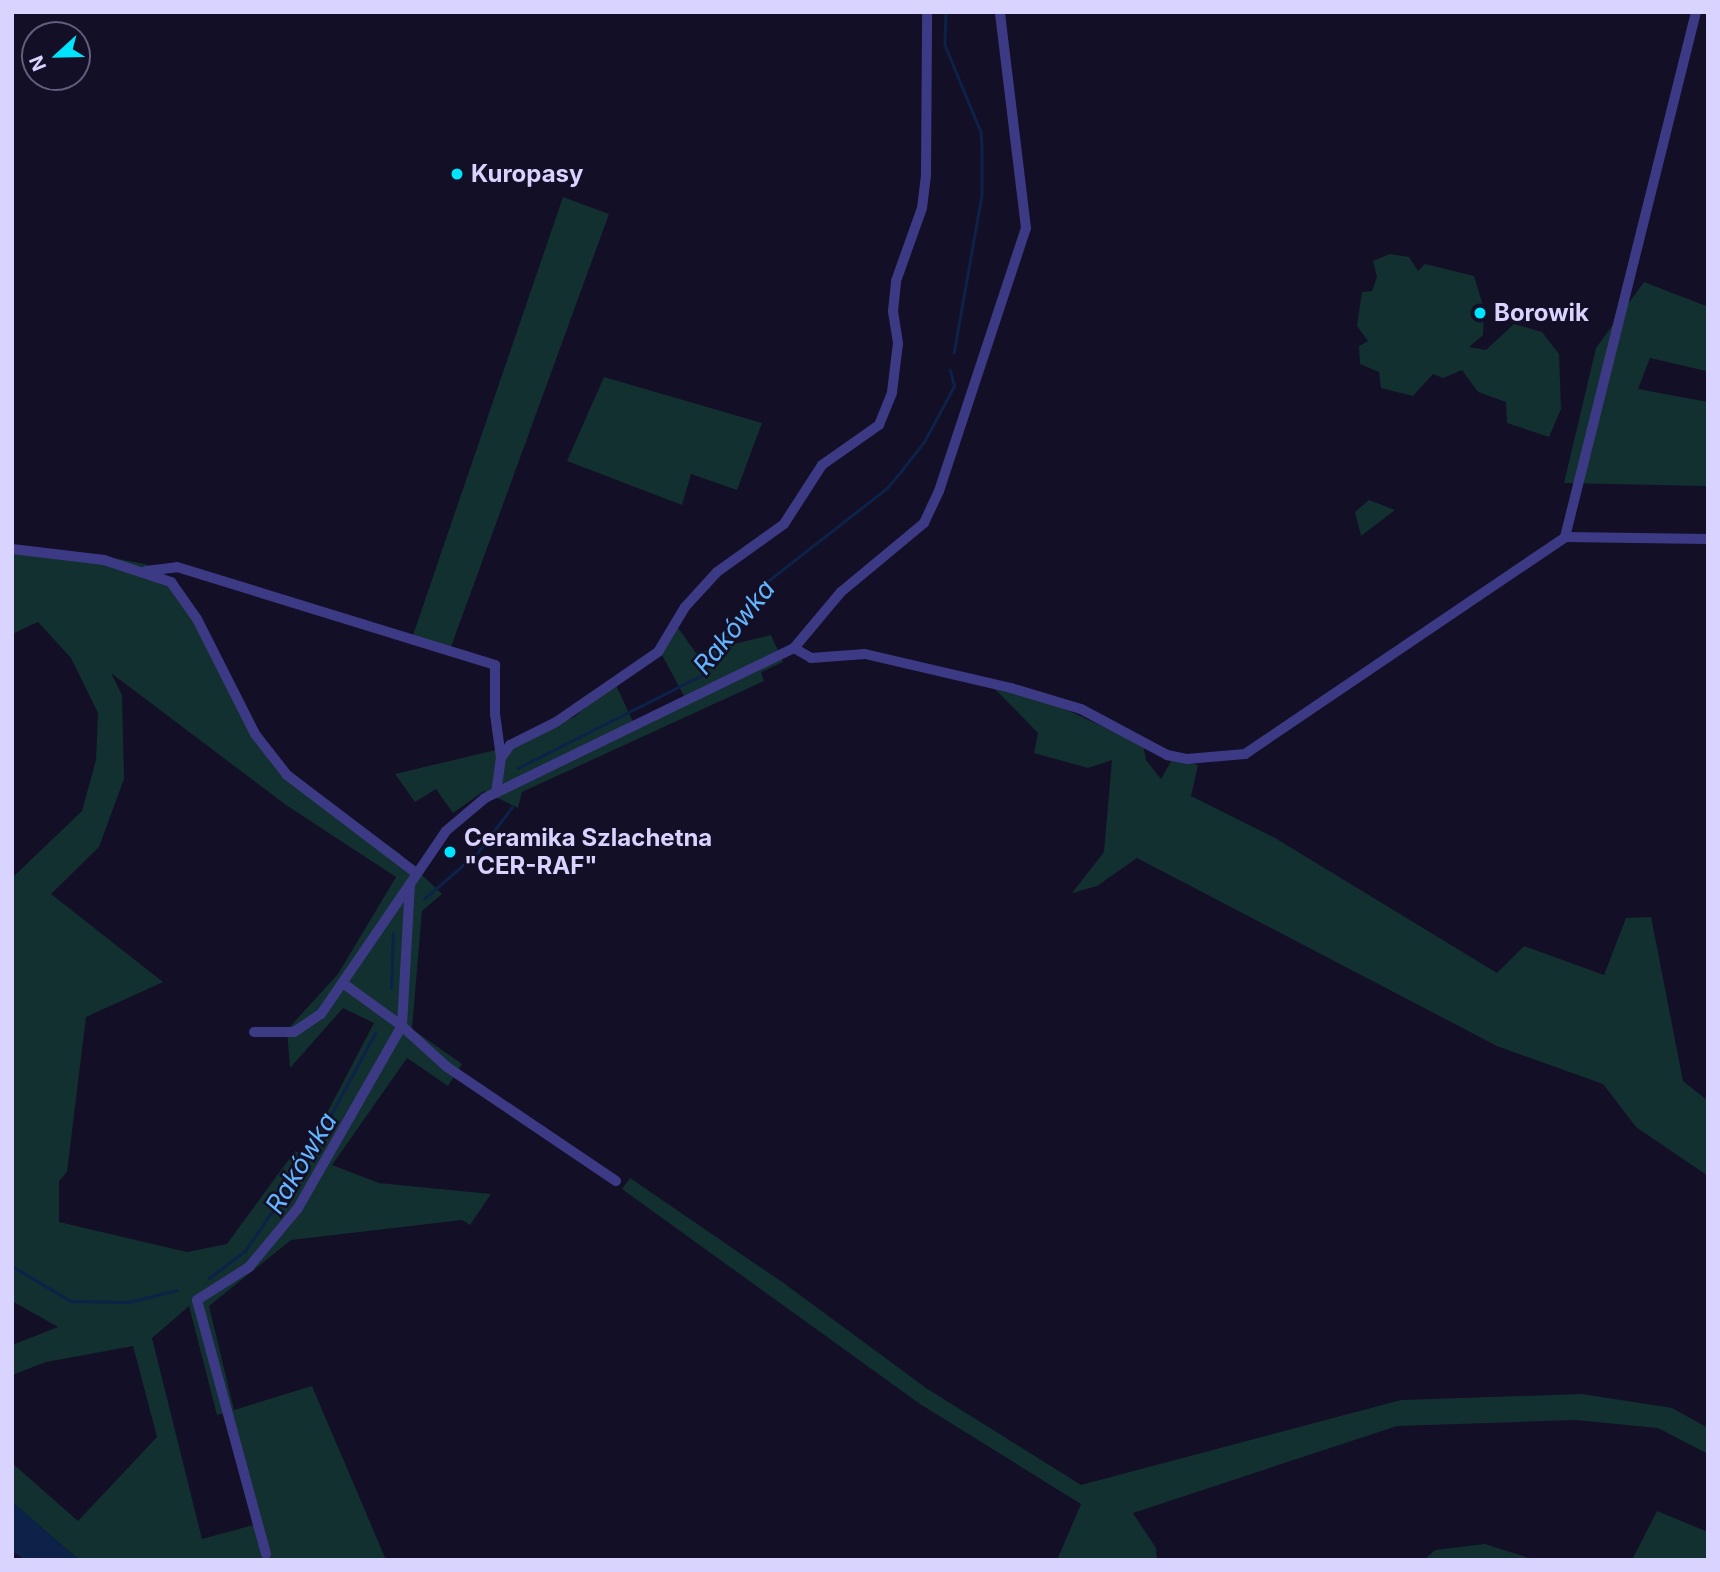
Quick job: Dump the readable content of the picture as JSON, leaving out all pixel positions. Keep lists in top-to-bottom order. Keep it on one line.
{"water":["Rakówka"],"places":["Kuropasy","Borowik","Ceramika Szlachetna \"CER-RAF\""],"north":"left"}
